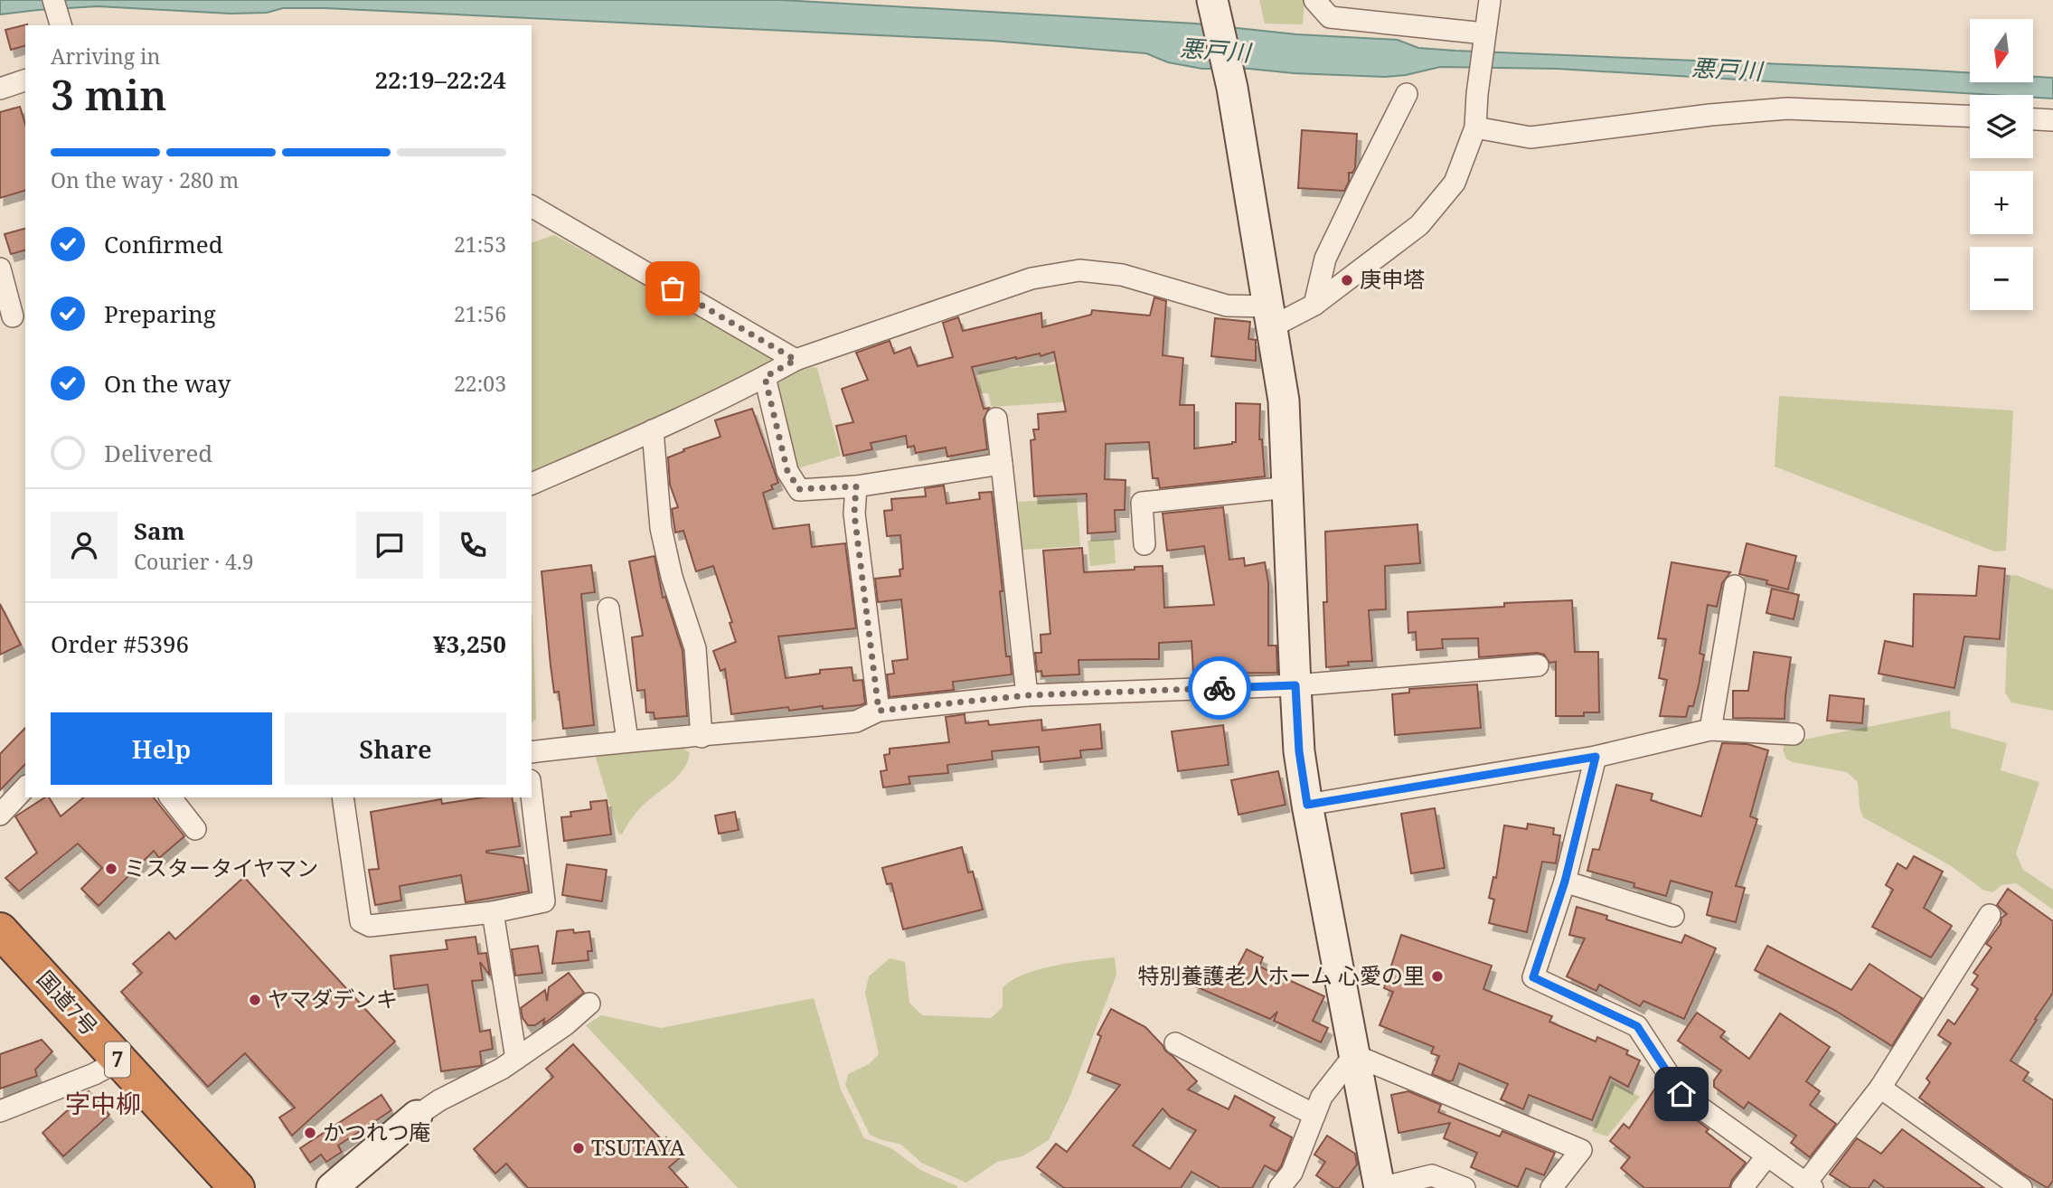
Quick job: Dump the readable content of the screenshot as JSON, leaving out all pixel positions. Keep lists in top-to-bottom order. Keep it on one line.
{"streets":{"highway":["国道7号","7"]},"districts":["字中柳"],"water":["悪戸川"],"places":["庚申塔","ミスタータイヤマン","特別養護老人ホーム 心愛の里","ヤマダデンキ","かつれつ庵","TSUTAYA"],"north":"bottom","page":{"map_buttons":["+","−"],"heading":["3 min","Arriving in","22:19–22:24"],"panel":["Sam","Courier · 4.9","Order #5396","¥3,250"],"bar":"On the way · 280 m","list":[["Confirmed","21:53"],["Preparing","21:56"],["On the way","22:03"],"Delivered"],"buttons":["Help","Share"]}}
